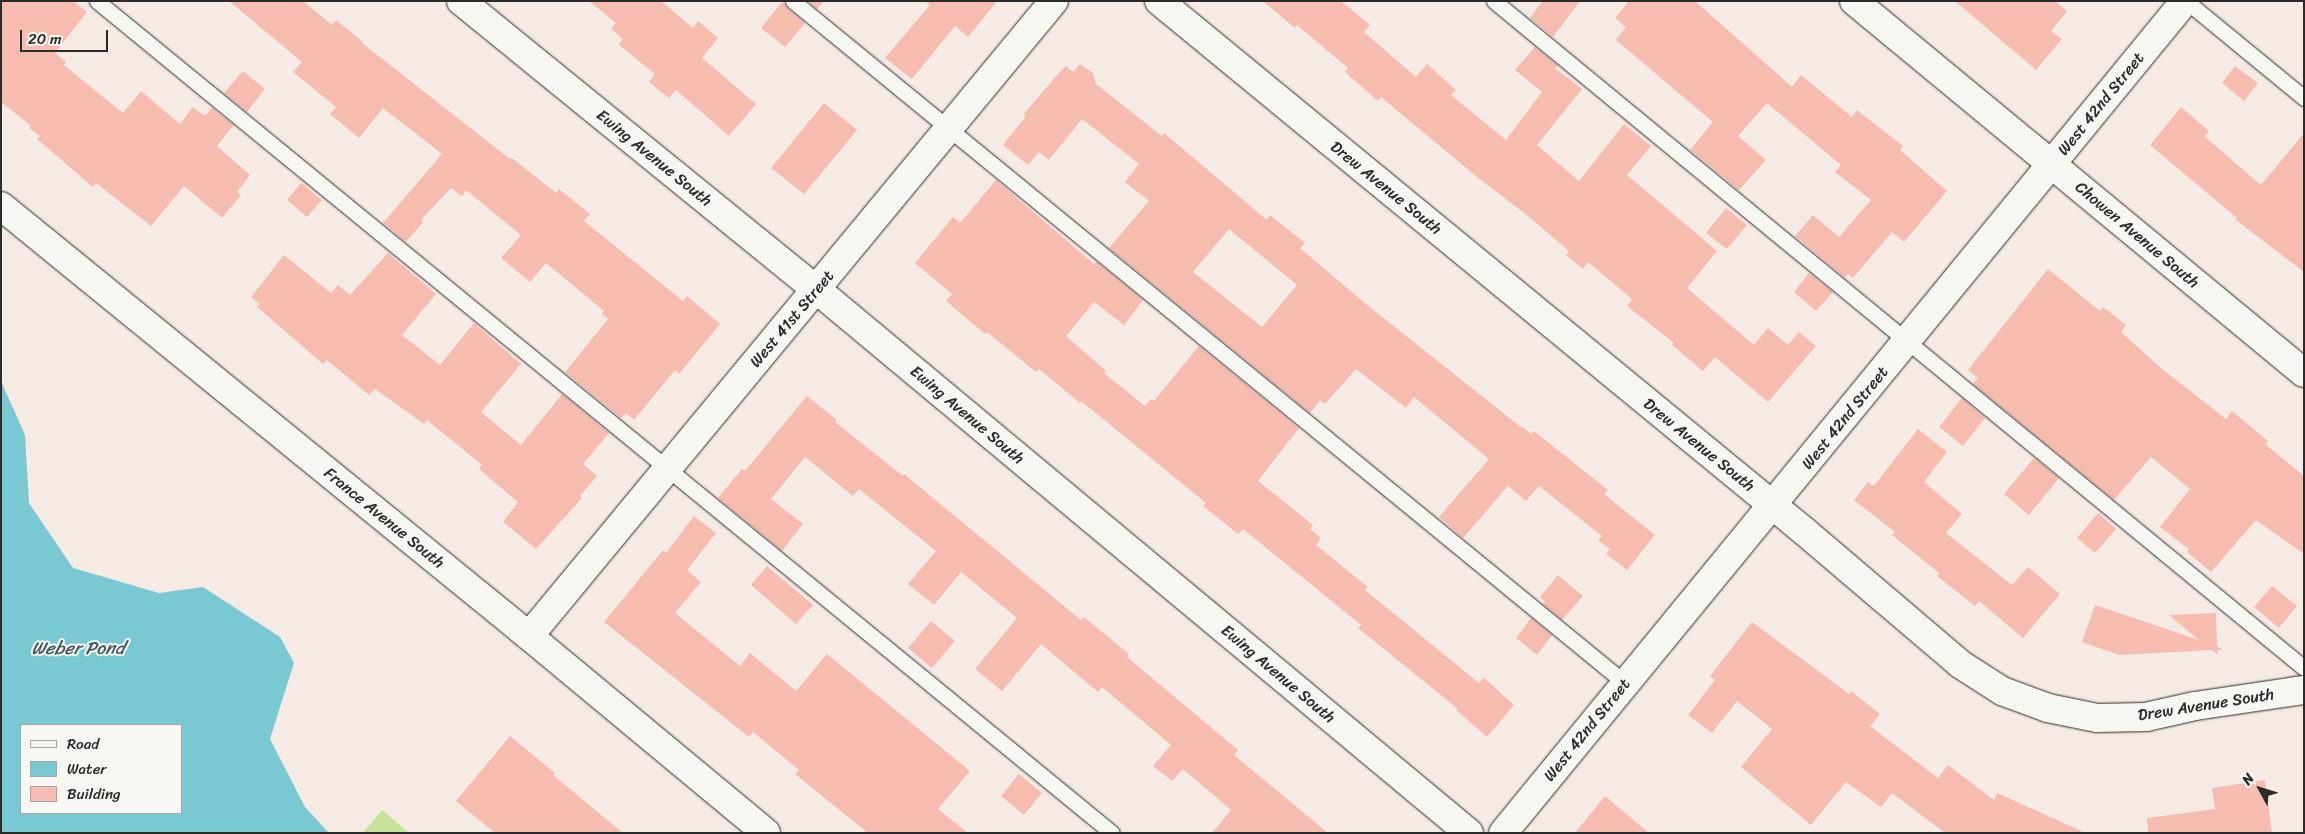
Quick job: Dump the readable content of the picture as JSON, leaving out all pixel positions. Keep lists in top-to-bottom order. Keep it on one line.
{"streets":{"street":["West 42nd Street","Ewing Avenue South","Drew Avenue South","Chowen Avenue South","West 41st Street","France Avenue South"]},"crossings":[["West 42nd Street","Drew Avenue South"],["West 42nd Street","Chowen Avenue South"],["Ewing Avenue South","West 41st Street"],["West 41st Street","France Avenue South"]],"water":["Weber Pond"],"legend":["Road","Water","Building"],"scale_bar":"20 m","north":"top left"}
